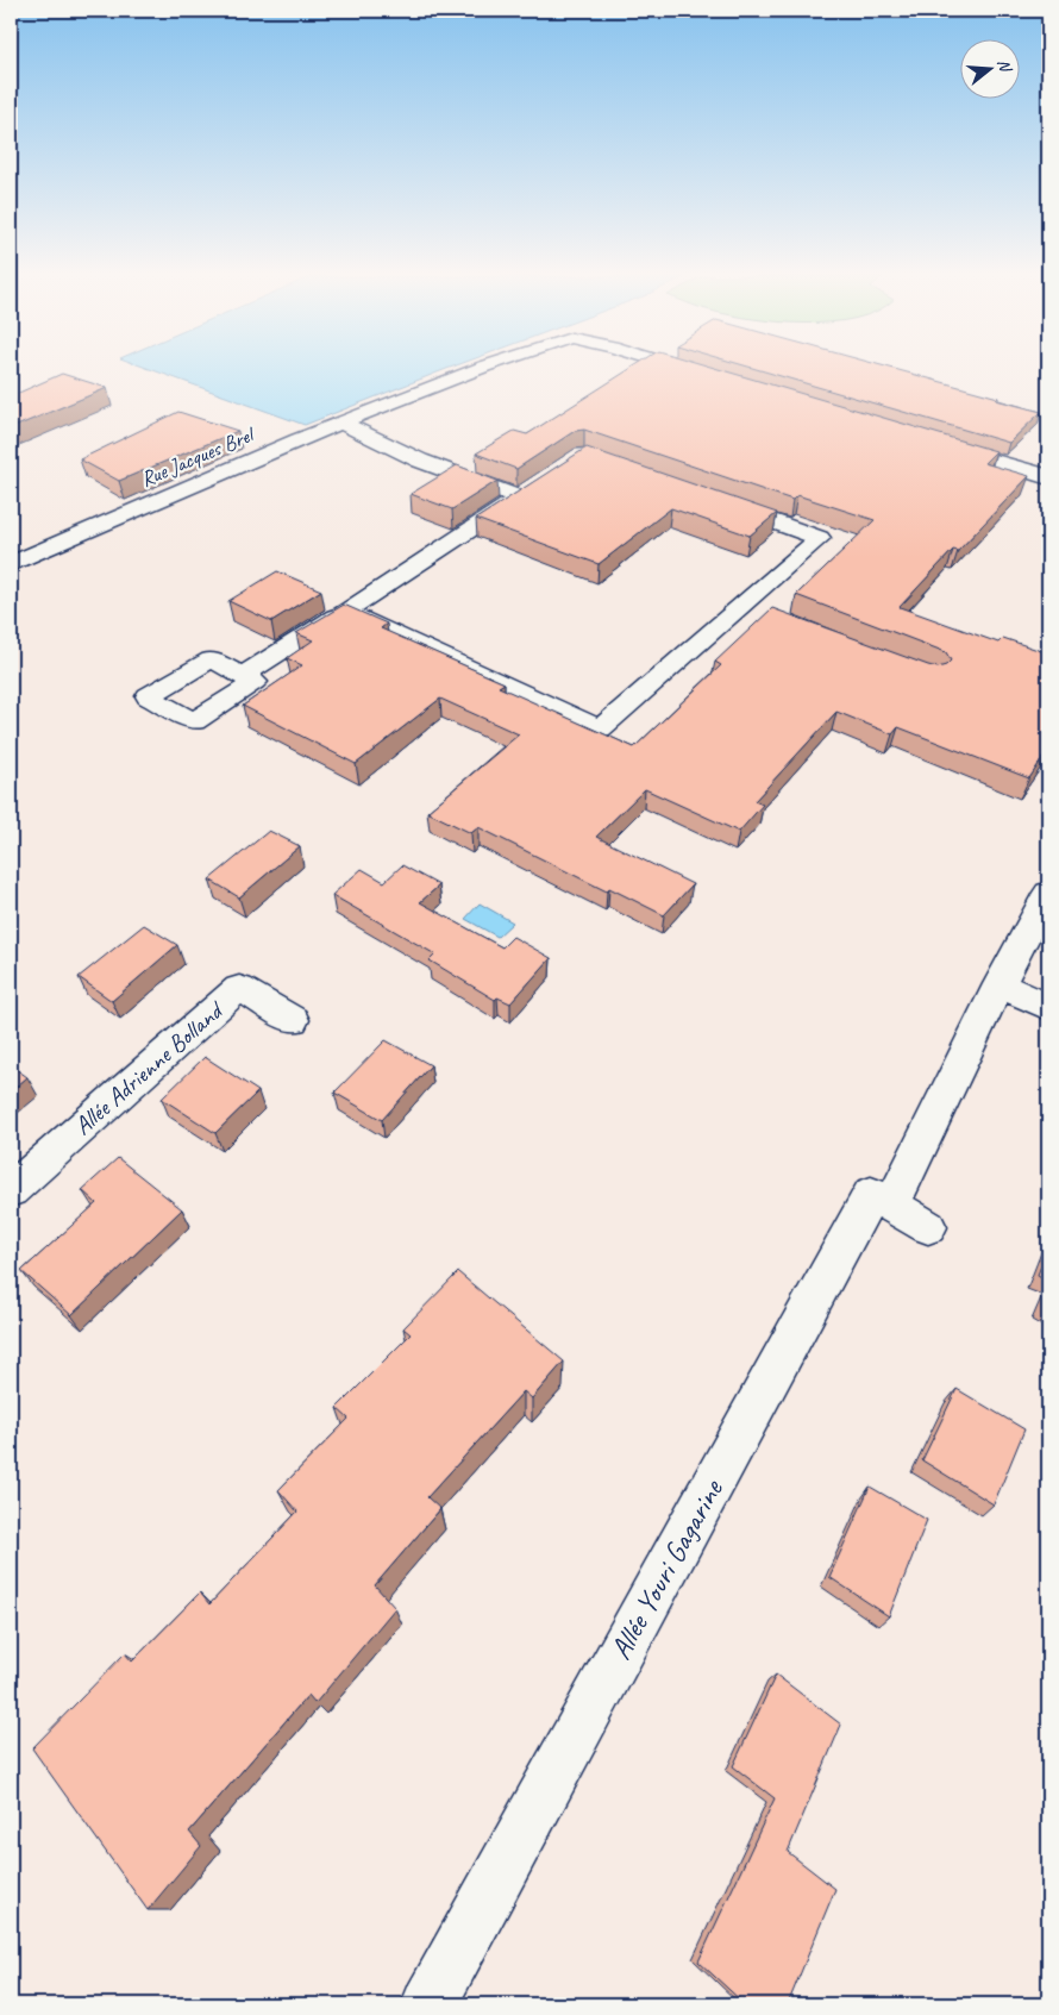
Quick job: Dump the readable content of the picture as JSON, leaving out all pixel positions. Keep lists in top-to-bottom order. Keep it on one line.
{"streets":{"street":["Rue Jacques Brel","Allée Adrienne Bolland","Allée Youri Gagarine"]},"north":"right"}
